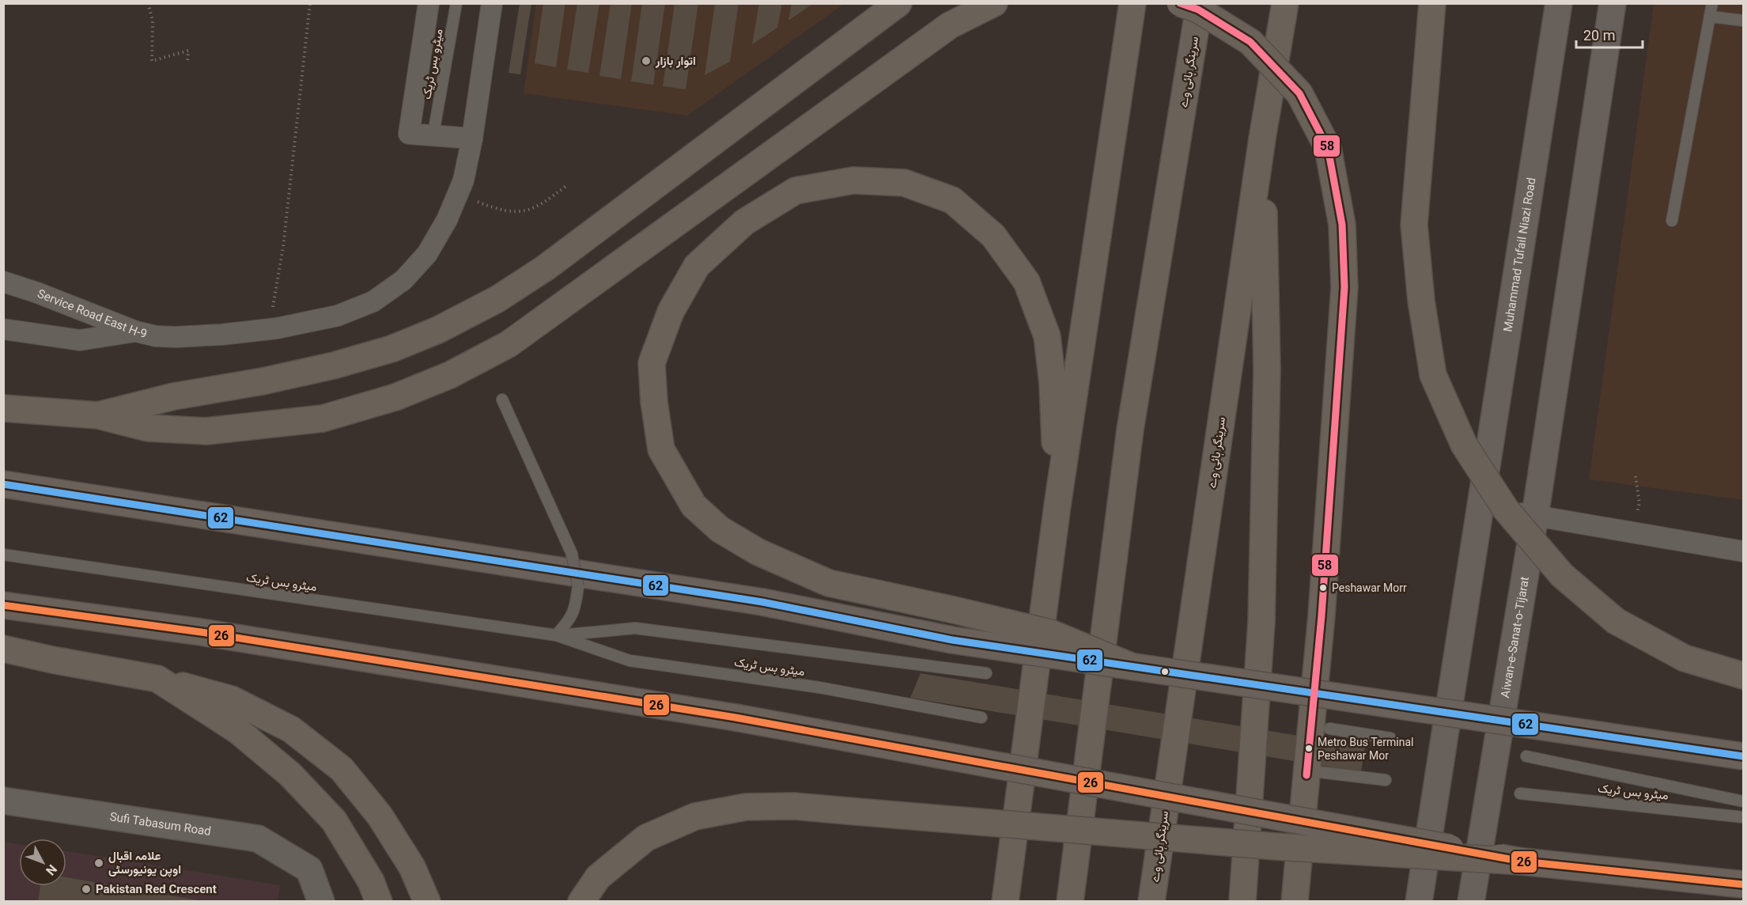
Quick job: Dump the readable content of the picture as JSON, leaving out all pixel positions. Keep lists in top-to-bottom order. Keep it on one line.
{"streets":{"highway":["سرینگر ہائی وے"],"main road":["Muhammad Tufail Niazi Road","Aiwan-e-Sanat-o-Tijarat"],"street":["Service Road East H-9","Sufi Tabasum Road"],"lane":["میٹرو بس ٹریک"]},"places":["اتوار بازار","Peshawar Morr","Metro Bus Terminal Peshawar Mor","علامہ اقبال اوپن یونیورسٹی","Pakistan Red Crescent"],"lines":["transit line 58","transit line 62","transit line 26"],"scale_bar":"20 m","north":"bottom right"}
